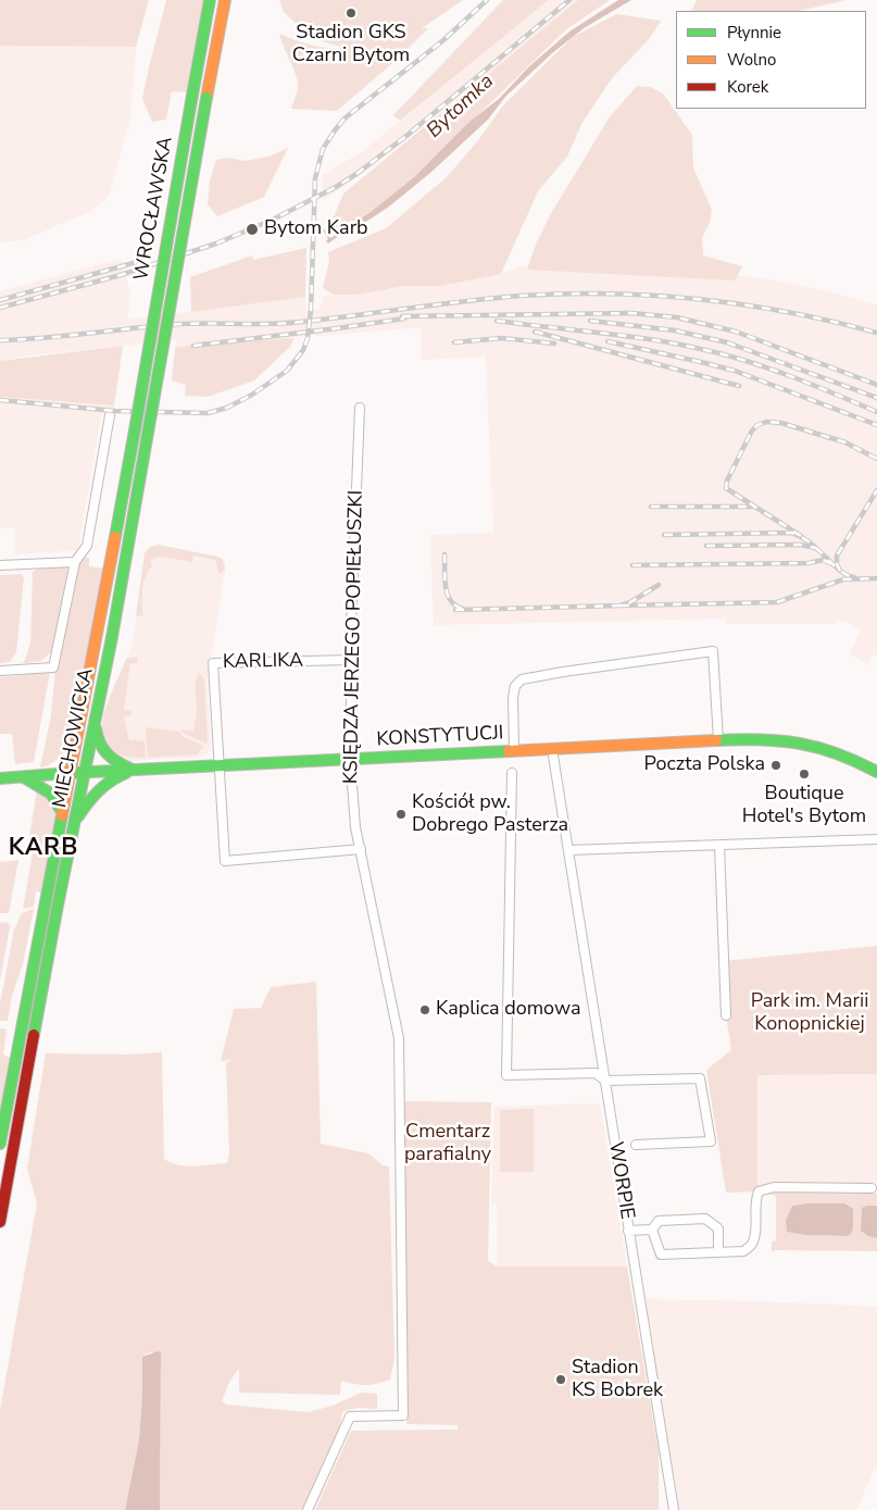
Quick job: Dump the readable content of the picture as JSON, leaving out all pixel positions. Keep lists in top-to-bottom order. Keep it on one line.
{"streets":{"main road":["WROCŁAWSKA","KONSTYTUCJI","MIECHOWICKA"],"street":["KSIĘDZA JERZEGO POPIEŁUSZKI","KARLIKA","WORPIE"]},"crossings":[["WROCŁAWSKA","MIECHOWICKA"],["KSIĘDZA JERZEGO POPIEŁUSZKI","KARLIKA"],["KSIĘDZA JERZEGO POPIEŁUSZKI","KONSTYTUCJI"],["KARLIKA","KONSTYTUCJI"],["KONSTYTUCJI","MIECHOWICKA"],["KONSTYTUCJI","WORPIE"]],"districts":["KARB"],"water":["Bytomka"],"parks":["Park im. Marii Konopnickiej","Cmentarz parafialny"],"places":["Stadion GKS Czarni Bytom","Bytom Karb","Poczta Polska","Boutique Hotel's Bytom","Kościół pw. Dobrego Pasterza","Kaplica domowa","Stadion KS Bobrek"],"legend":["Płynnie","Wolno","Korek"]}
